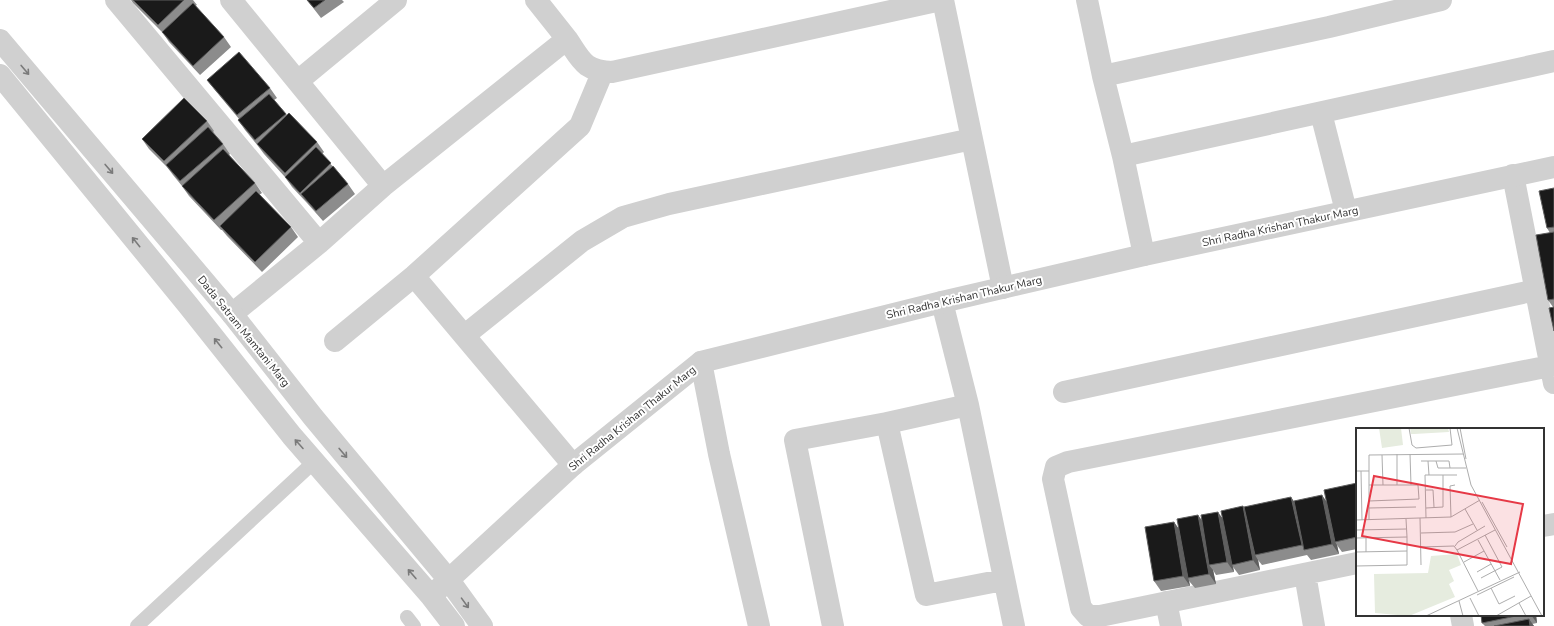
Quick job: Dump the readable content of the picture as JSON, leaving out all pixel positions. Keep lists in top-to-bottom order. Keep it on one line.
{"streets":{"street":["Shri Radha Krishan Thakur Marg","Dada Satram Mamtani Marg"]},"crossings":[["Shri Radha Krishan Thakur Marg","Dada Satram Mamtani Marg"]]}
